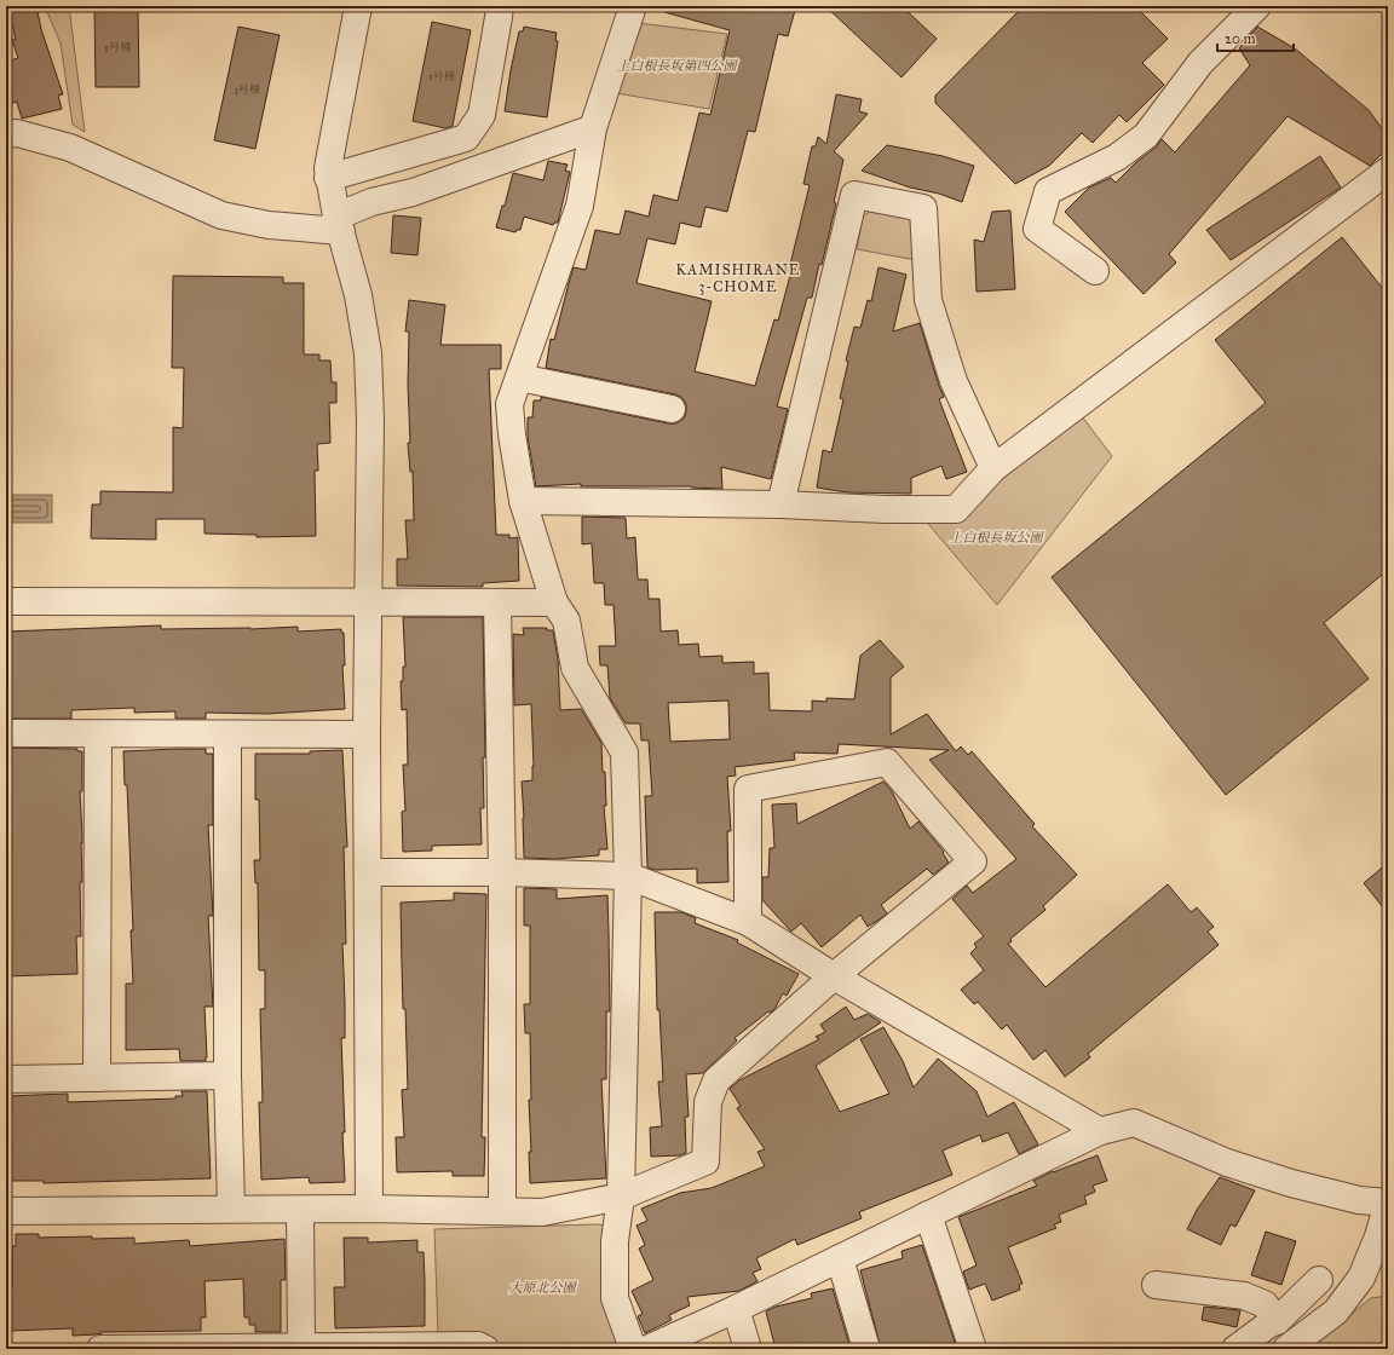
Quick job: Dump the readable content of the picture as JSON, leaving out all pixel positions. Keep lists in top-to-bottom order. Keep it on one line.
{"districts":["KAMISHIRANE 3-CHOME"],"parks":["上白根長坂第四公園","上白根長坂公園","大原北公園"],"house_numbers":["5号棟","1号棟","3号棟"],"scale_bar":"20 m"}
